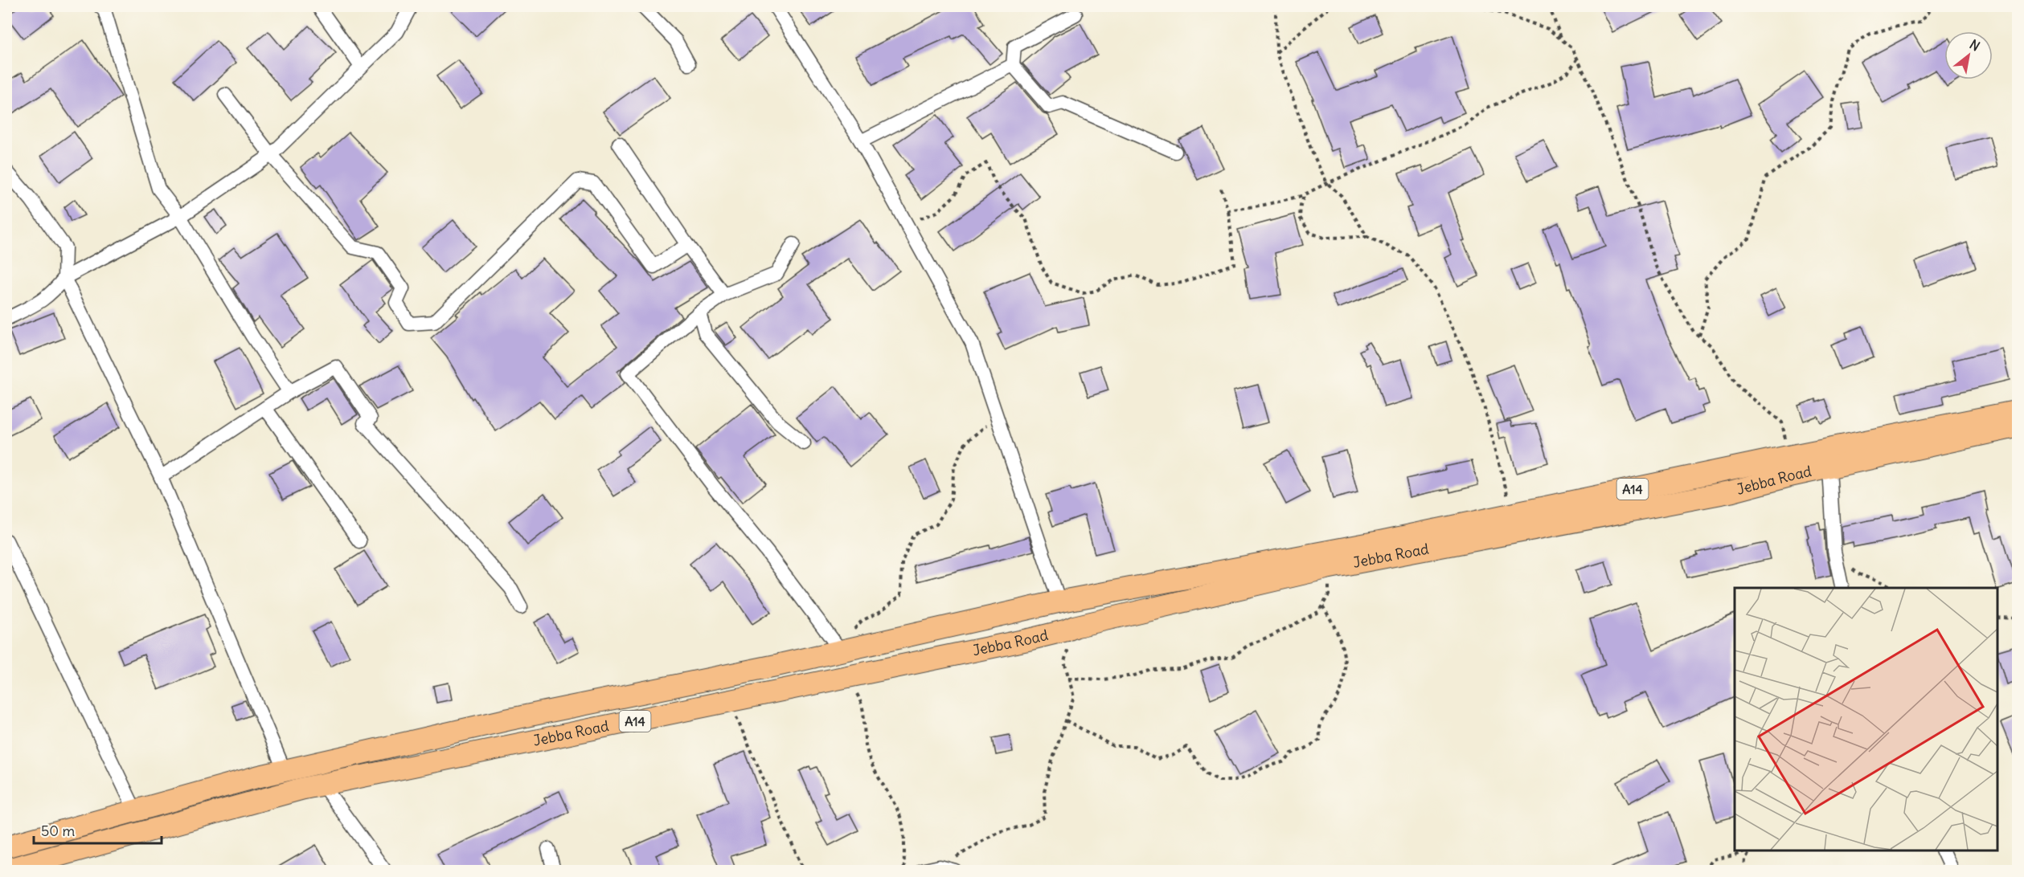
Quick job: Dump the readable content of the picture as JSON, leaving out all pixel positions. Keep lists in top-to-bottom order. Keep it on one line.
{"streets":{"highway":["Jebba Road","A14"]},"scale_bar":"50 m","north":"top right"}
